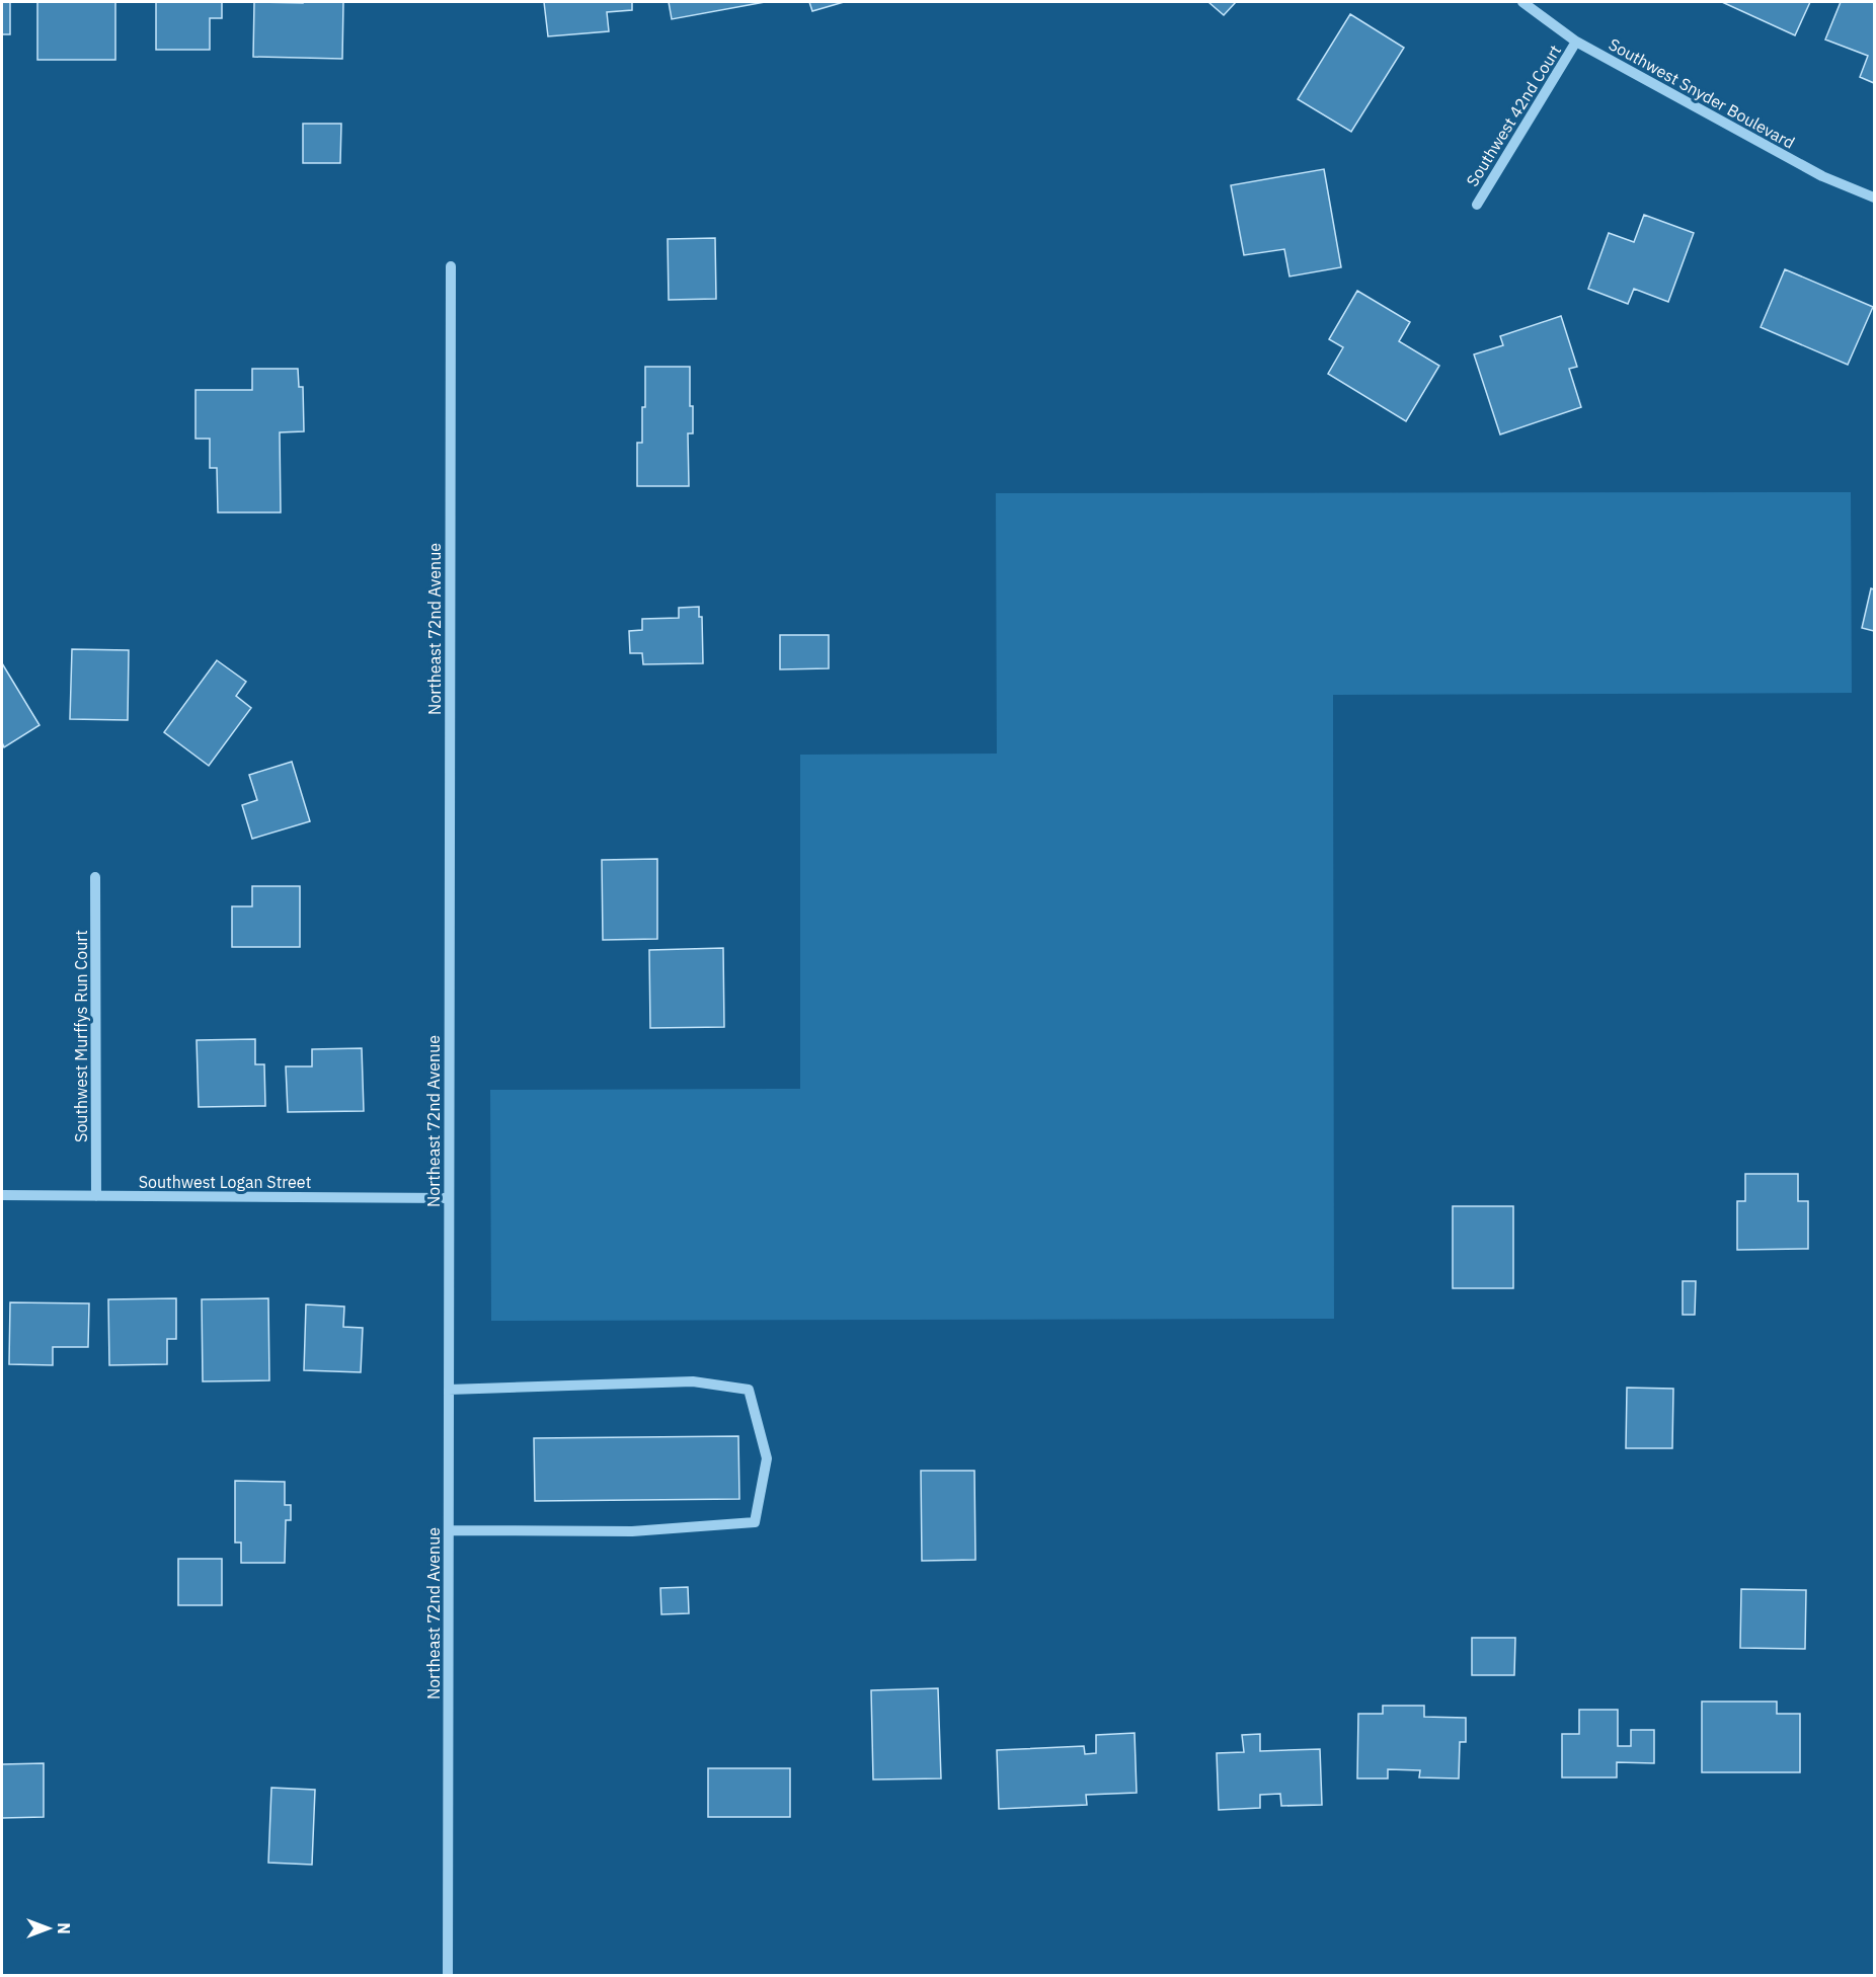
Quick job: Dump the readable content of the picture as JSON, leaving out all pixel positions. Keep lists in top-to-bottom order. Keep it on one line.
{"streets":{"street":["Southwest Snyder Boulevard","Southwest 42nd Court","Northeast 72nd Avenue","Southwest Murffys Run Court","Southwest Logan Street"]},"crossings":[["Southwest Snyder Boulevard","Southwest 42nd Court"],["Northeast 72nd Avenue","Southwest Logan Street"],["Southwest Murffys Run Court","Southwest Logan Street"]],"north":"right"}
